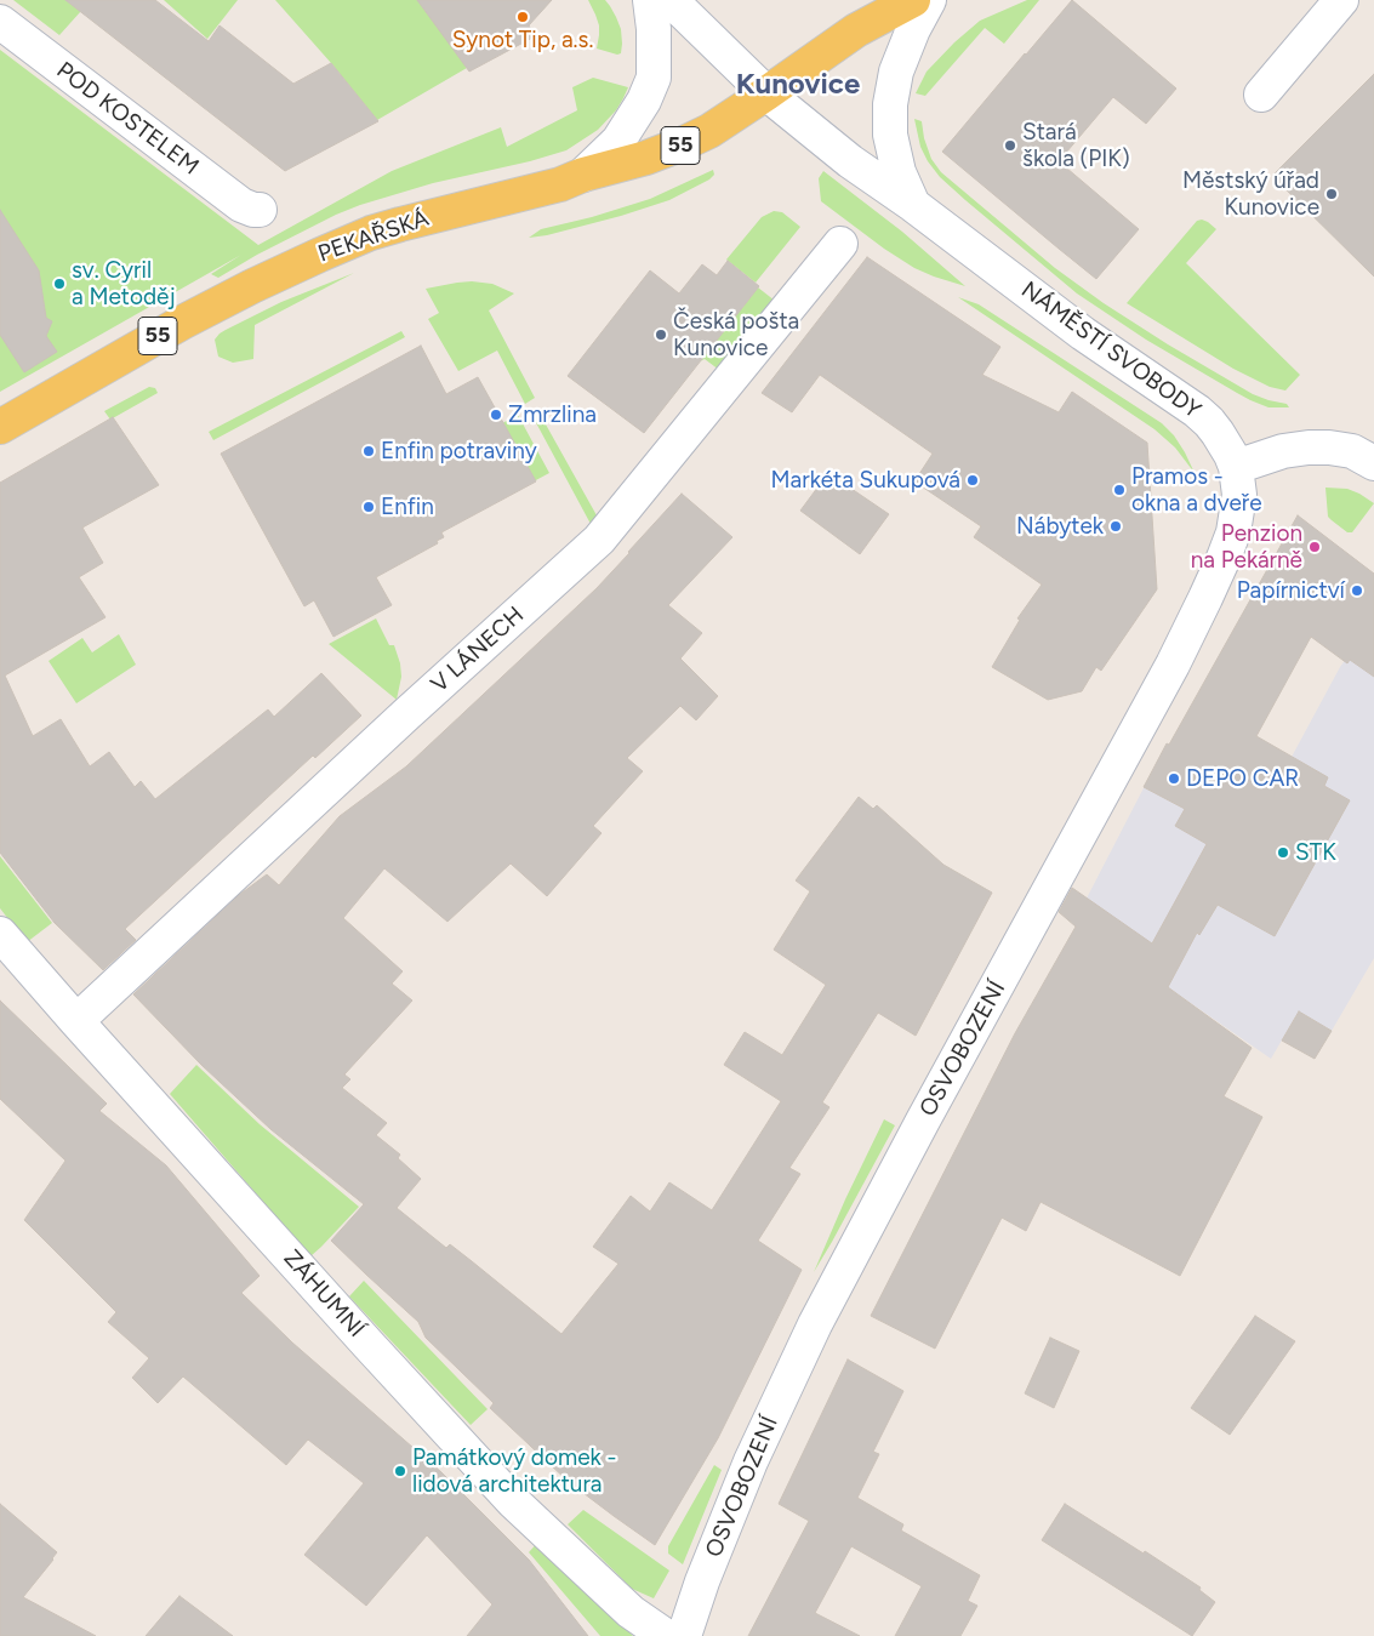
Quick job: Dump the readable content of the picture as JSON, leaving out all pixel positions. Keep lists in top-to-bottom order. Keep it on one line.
{"streets":{"main road":["55","PEKAŘSKÁ"],"street":["POD KOSTELEM","NÁMĚSTÍ SVOBODY","V LÁNECH","OSVOBOZENÍ","ZÁHUMNÍ"]},"crossings":[["55","PEKAŘSKÁ"],["55","NÁMĚSTÍ SVOBODY"],["PEKAŘSKÁ","NÁMĚSTÍ SVOBODY"],["NÁMĚSTÍ SVOBODY","OSVOBOZENÍ"],["V LÁNECH","ZÁHUMNÍ"]],"districts":["Kunovice"],"places":["Synot Tip, a.s.","Stará škola (PIK)","Městský úřad Kunovice","sv. Cyril a Metoděj","Česká pošta Kunovice","Zmrzlina","Enfin potraviny","Markéta Sukupová","Pramos - okna a dveře","Enfin","Nábytek","Penzion na Pekárně","Papírnictví","DEPO CAR","STK","Památkový domek - lidová architektura"]}
